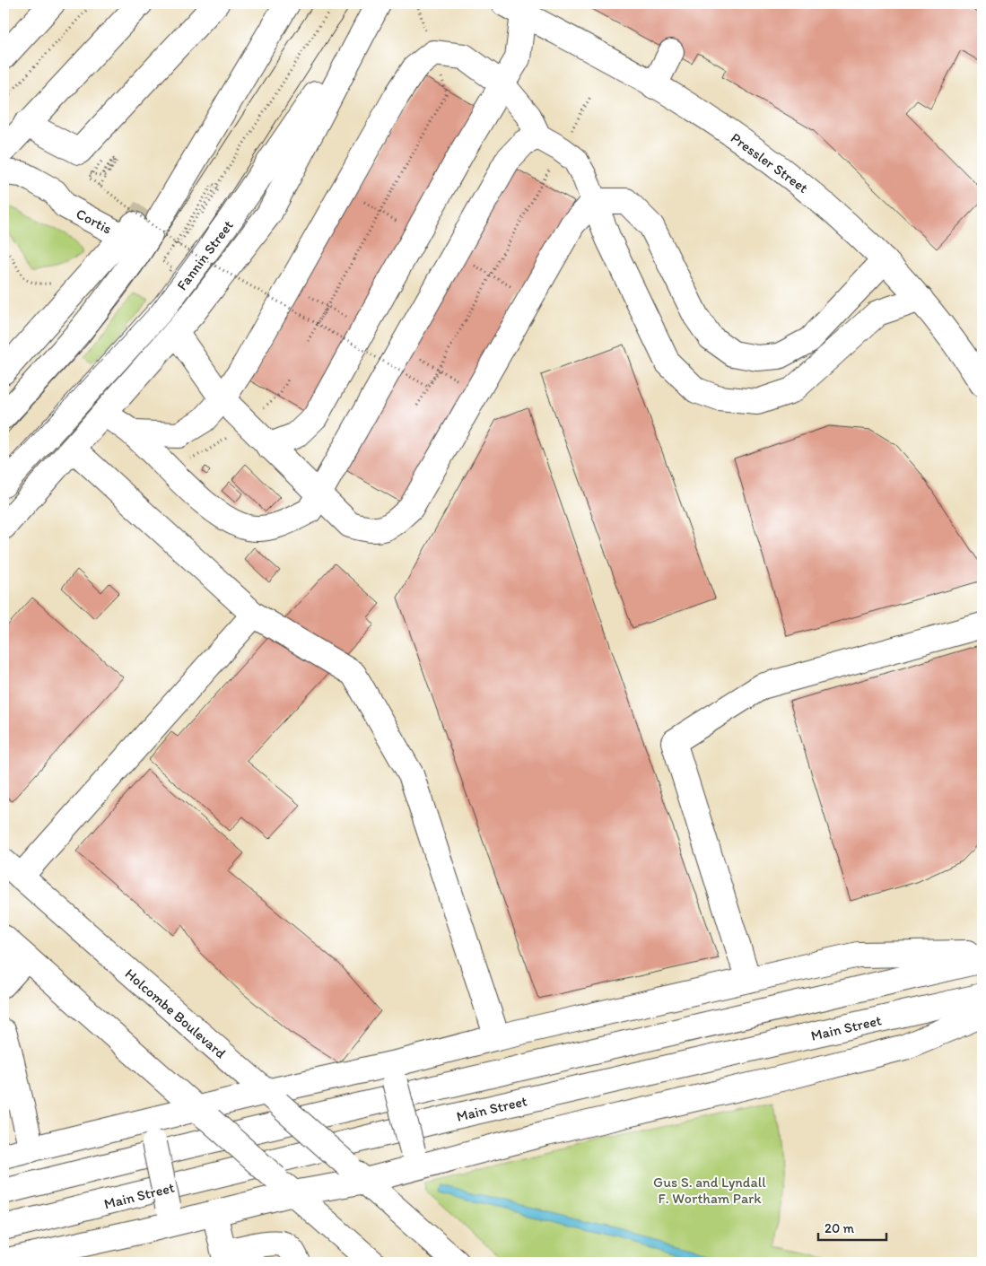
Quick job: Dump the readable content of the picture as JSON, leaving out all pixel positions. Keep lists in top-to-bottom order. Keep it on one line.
{"streets":{"main road":["Pressler Street","Cortis","Fannin Street","Holcombe Boulevard","Main Street"]},"parks":["Gus S. and Lyndall F. Wortham Park"],"scale_bar":"20 m"}
